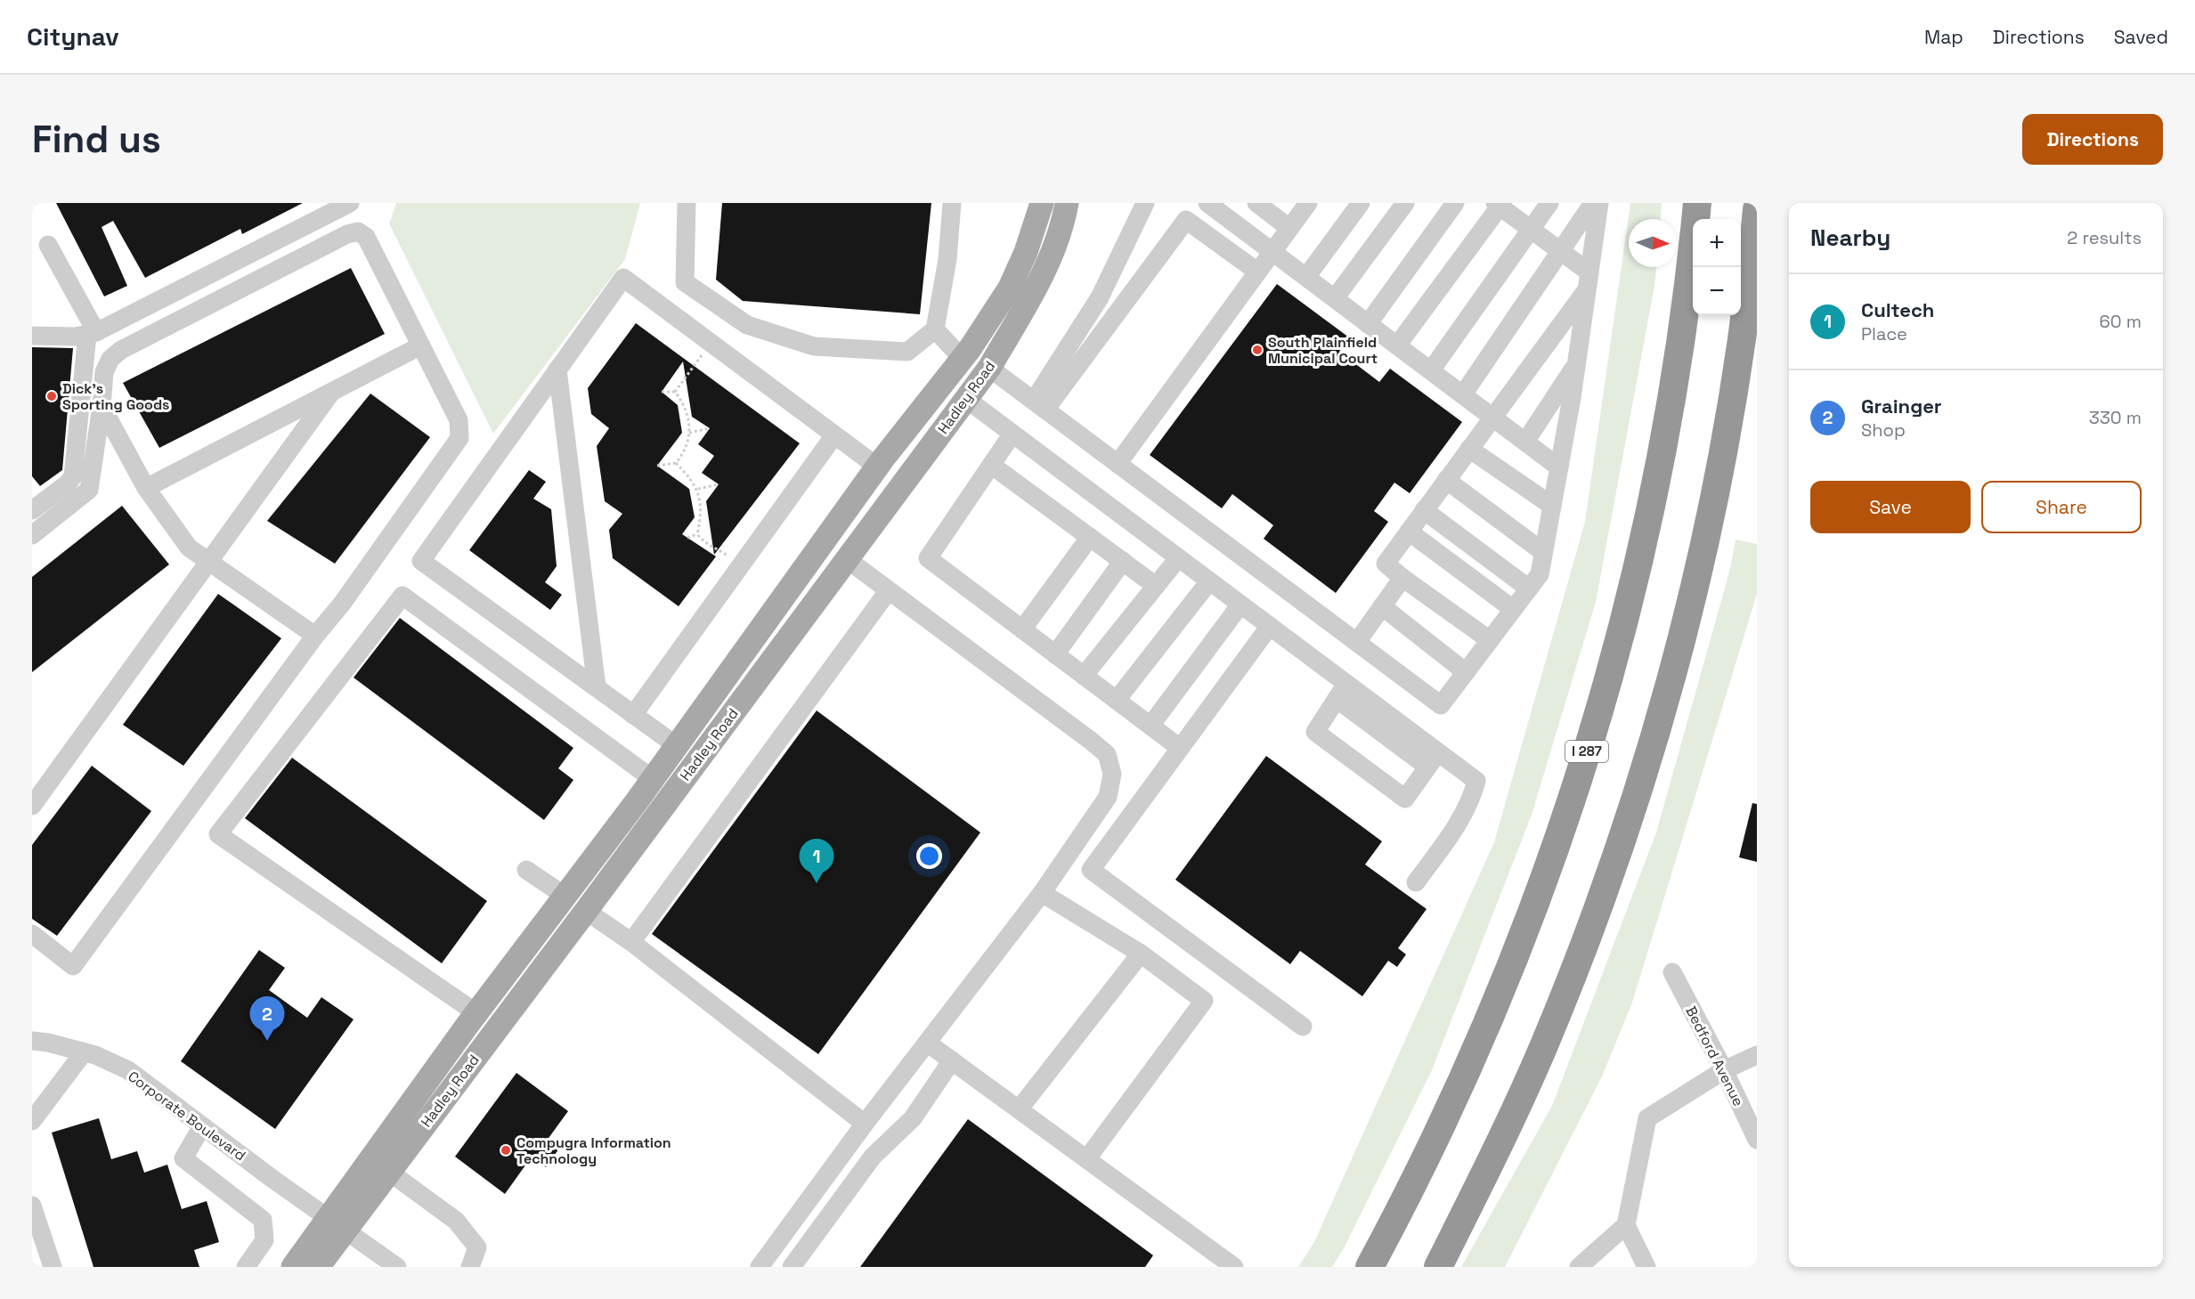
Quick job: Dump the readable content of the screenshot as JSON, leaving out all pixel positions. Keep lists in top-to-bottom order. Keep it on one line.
{"streets":{"highway":["I 287"],"main road":["Hadley Road"],"street":["Bedford Avenue","Corporate Boulevard"]},"crossings":[["Hadley Road","Corporate Boulevard"]],"places":["South Plainfield Municipal Court","Dick's Sporting Goods","Compugra Information Technology"],"north":"right","page":{"header":"Citynav","nav":["Map","Directions","Saved"],"buttons":["Directions",["Save","Share"]],"title":"Find us","heading":["Nearby","2 results"],"map_buttons":["+","−"],"list":[{"mark":"1","name":"Cultech","note":"Place","value":"60 m"},{"mark":"2","name":"Grainger","note":"Shop","value":"330 m"}],"pins":["1","2"]}}
